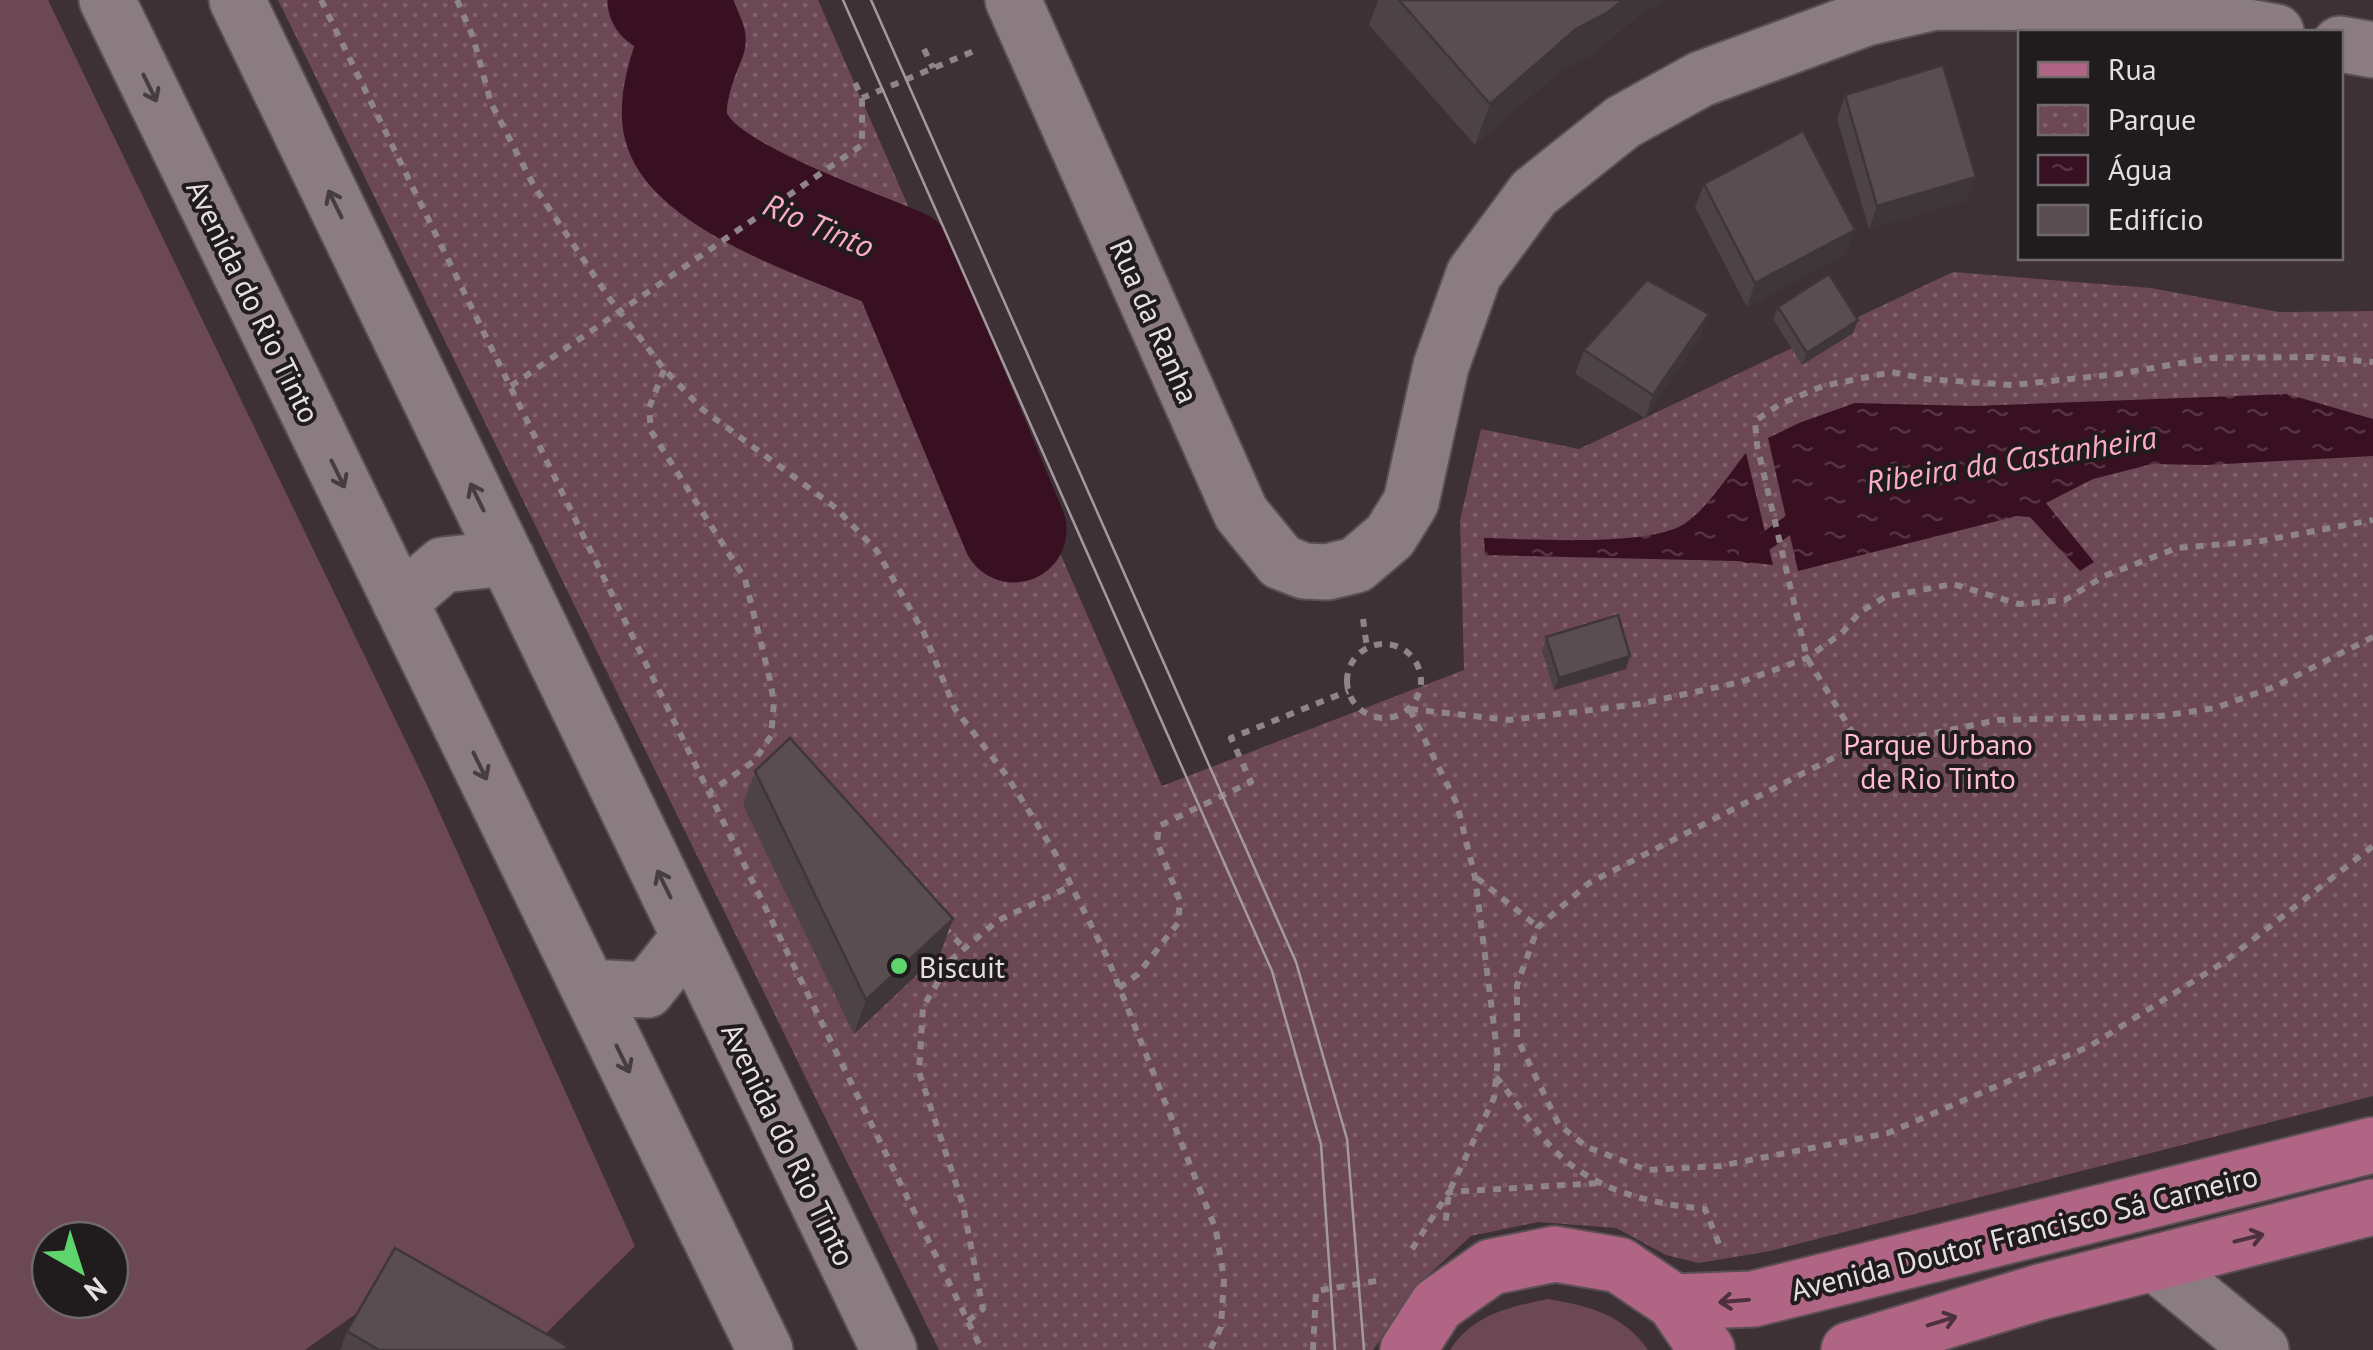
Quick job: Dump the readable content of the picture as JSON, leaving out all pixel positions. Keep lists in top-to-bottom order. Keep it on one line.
{"streets":{"main road":["Avenida Doutor Francisco Sá Carneiro"],"street":["Avenida do Rio Tinto","Rua da Ranha"]},"water":["Rio Tinto","Ribeira da Castanheira"],"parks":["Parque Urbano de Rio Tinto"],"places":["Biscuit"],"legend":["Rua","Parque","Água","Edifício"],"north":"bottom right"}
